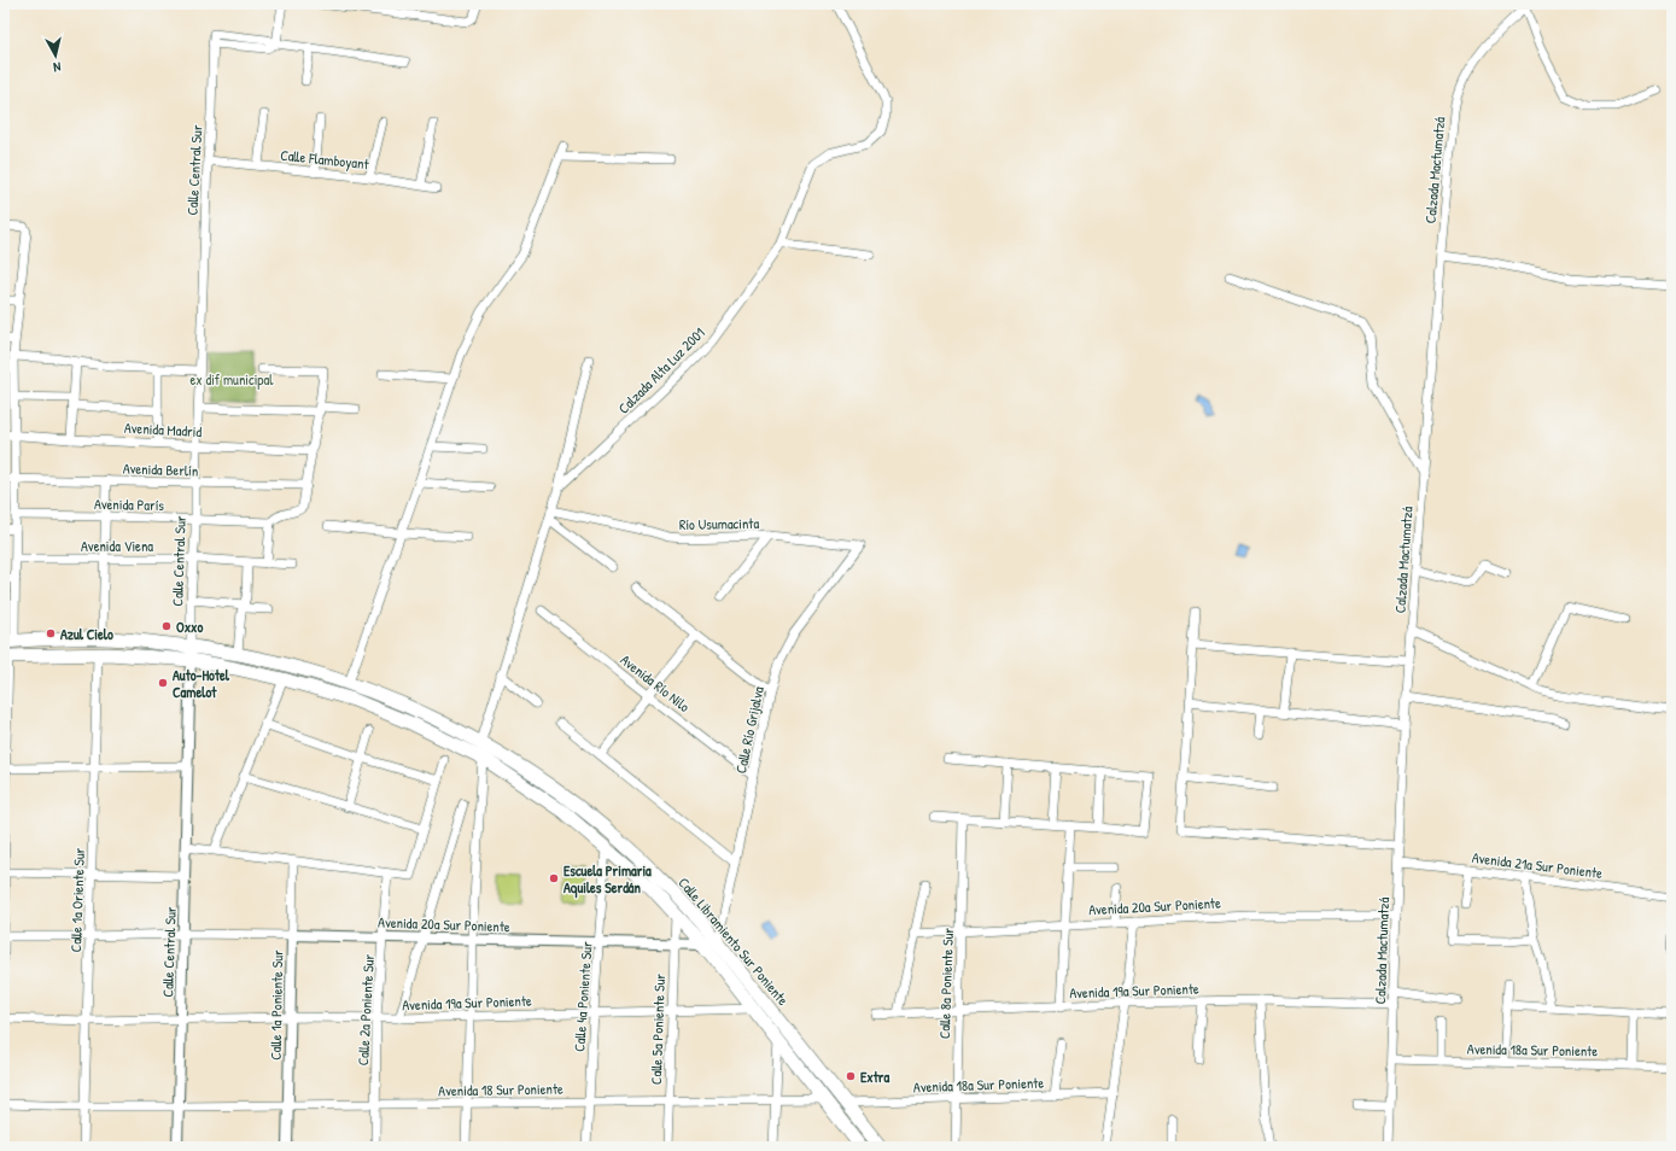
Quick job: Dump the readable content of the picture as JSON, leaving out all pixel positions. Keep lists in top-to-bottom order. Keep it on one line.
{"streets":{"main road":["Calle Libramiento Sur Poniente"],"street":["Calle Flamboyant","Calle Central Sur","Calzada Mactumatzá","Calzada Alta Luz 2001","Avenida Madrid","Avenida Berlín","Avenida París","Río Usumacinta","Avenida Viena","Avenida Río Nilo","Calle Río Grijalva","Avenida 21a Sur Poniente","Calle 1a Oriente Sur","Avenida 20a Sur Poniente","Calle 8a Poniente Sur","Avenida 19a Sur Poniente","Calle 4a Poniente Sur","Calle 1a Poniente Sur","Calle 2a Poniente Sur","Calle 5a Poniente Sur","Avenida 18a Sur Poniente","Avenida 18 Sur Poniente"]},"crossings":[["Calle Flamboyant","Calle Central Sur"],["Calle Central Sur","Avenida Madrid"],["Calle Central Sur","Avenida Berlín"],["Calle Central Sur","Avenida París"],["Calle Central Sur","Avenida Viena"],["Calle Central Sur","Avenida 20a Sur Poniente"],["Calle Central Sur","Calle Libramiento Sur Poniente"],["Calle Central Sur","Avenida 19a Sur Poniente"],["Calle Central Sur","Avenida 18 Sur Poniente"],["Calzada Mactumatzá","Avenida 21a Sur Poniente"],["Calzada Mactumatzá","Avenida 20a Sur Poniente"],["Calzada Mactumatzá","Avenida 19a Sur Poniente"],["Calzada Mactumatzá","Avenida 18a Sur Poniente"],["Río Usumacinta","Calle Río Grijalva"],["Avenida Río Nilo","Calle Río Grijalva"],["Calle Río Grijalva","Calle Libramiento Sur Poniente"],["Calle 1a Oriente Sur","Avenida 20a Sur Poniente"],["Calle 1a Oriente Sur","Calle Libramiento Sur Poniente"],["Calle 1a Oriente Sur","Avenida 19a Sur Poniente"],["Calle 1a Oriente Sur","Avenida 18 Sur Poniente"],["Avenida 20a Sur Poniente","Calle Libramiento Sur Poniente"],["Avenida 20a Sur Poniente","Calle 8a Poniente Sur"],["Avenida 20a Sur Poniente","Calle 4a Poniente Sur"],["Avenida 20a Sur Poniente","Calle 1a Poniente Sur"],["Avenida 20a Sur Poniente","Calle 2a Poniente Sur"],["Avenida 20a Sur Poniente","Calle 5a Poniente Sur"],["Calle Libramiento Sur Poniente","Avenida 19a Sur Poniente"],["Calle Libramiento Sur Poniente","Calle 4a Poniente Sur"],["Calle Libramiento Sur Poniente","Calle 5a Poniente Sur"],["Calle Libramiento Sur Poniente","Avenida 18a Sur Poniente"],["Calle Libramiento Sur Poniente","Avenida 18 Sur Poniente"],["Calle 8a Poniente Sur","Avenida 19a Sur Poniente"],["Calle 8a Poniente Sur","Avenida 18a Sur Poniente"],["Avenida 19a Sur Poniente","Calle 4a Poniente Sur"],["Avenida 19a Sur Poniente","Calle 1a Poniente Sur"],["Avenida 19a Sur Poniente","Calle 2a Poniente Sur"],["Avenida 19a Sur Poniente","Calle 5a Poniente Sur"],["Calle 4a Poniente Sur","Avenida 18 Sur Poniente"],["Calle 1a Poniente Sur","Avenida 18 Sur Poniente"],["Calle 2a Poniente Sur","Avenida 18 Sur Poniente"],["Calle 5a Poniente Sur","Avenida 18 Sur Poniente"]],"parks":["ex dif municipal"],"places":["Oxxo","Azul Cielo","Auto-Hotel Camelot","Escuela Primaria Aquiles Serdán","Extra"],"north":"bottom"}
